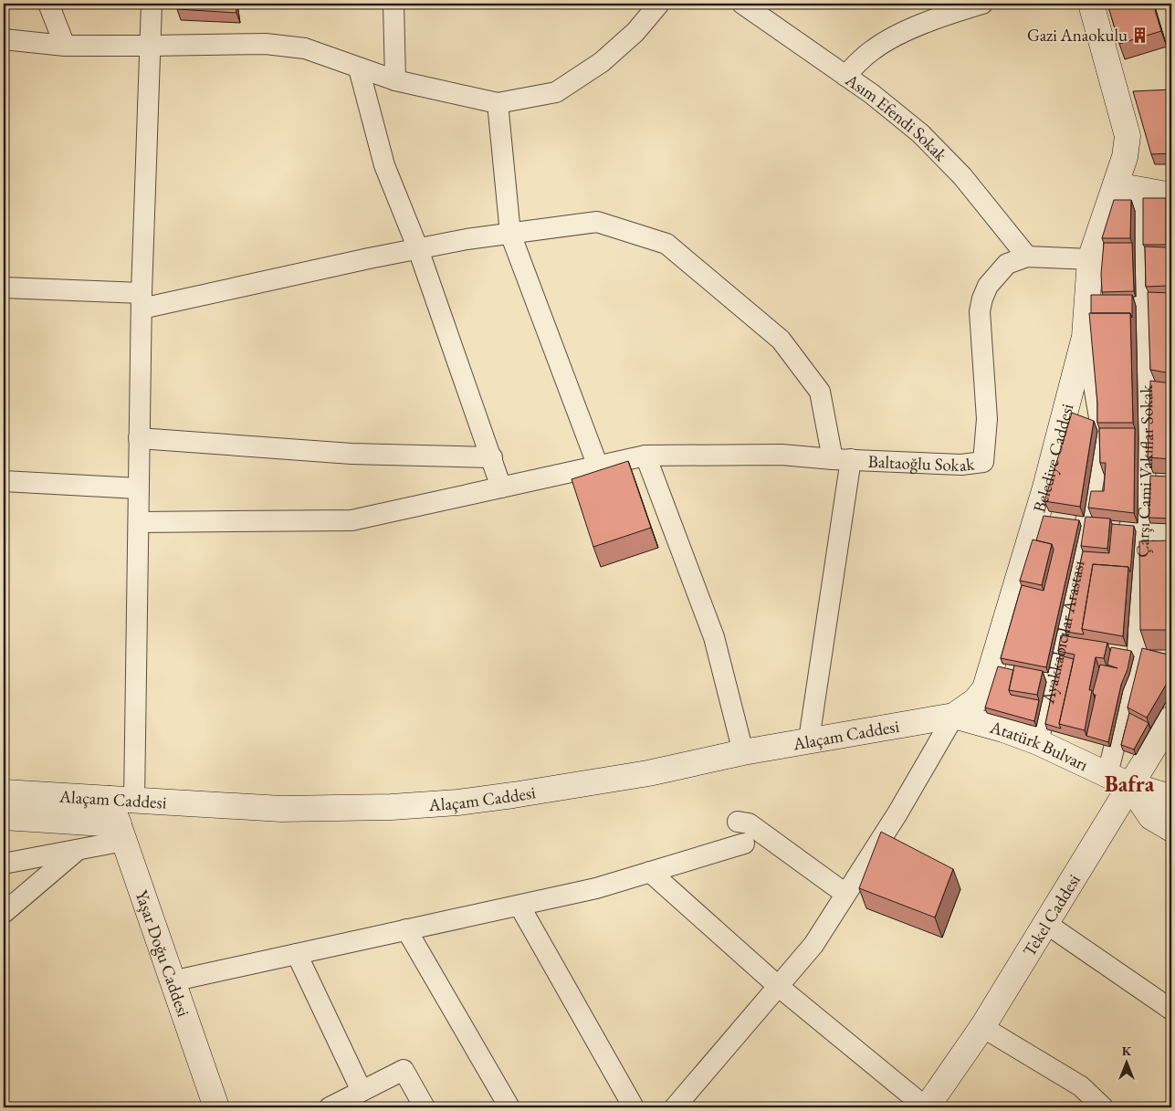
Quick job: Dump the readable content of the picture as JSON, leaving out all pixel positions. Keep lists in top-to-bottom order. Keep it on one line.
{"streets":{"main road":["Belediye Caddesi","Alaçam Caddesi","Atatürk Bulvarı","Tekel Caddesi","Yaşar Doğu Caddesi"],"street":["Asım Efendi Sokak","Baltaoğlu Sokak","Çarşı Cami Vakıflar Sokak","Ayakkabıcılar Arastası"]},"crossings":[["Asım Efendi Sokak","Baltaoğlu Sokak"],["Belediye Caddesi","Baltaoğlu Sokak"],["Belediye Caddesi","Ayakkabıcılar Arastası"],["Belediye Caddesi","Alaçam Caddesi"],["Belediye Caddesi","Atatürk Bulvarı"],["Baltaoğlu Sokak","Alaçam Caddesi"],["Çarşı Cami Vakıflar Sokak","Atatürk Bulvarı"],["Ayakkabıcılar Arastası","Atatürk Bulvarı"],["Alaçam Caddesi","Atatürk Bulvarı"],["Alaçam Caddesi","Yaşar Doğu Caddesi"],["Atatürk Bulvarı","Tekel Caddesi"]],"districts":["Bafra"],"places":{"building":["Gazi Anaokulu"]},"north":"top"}
